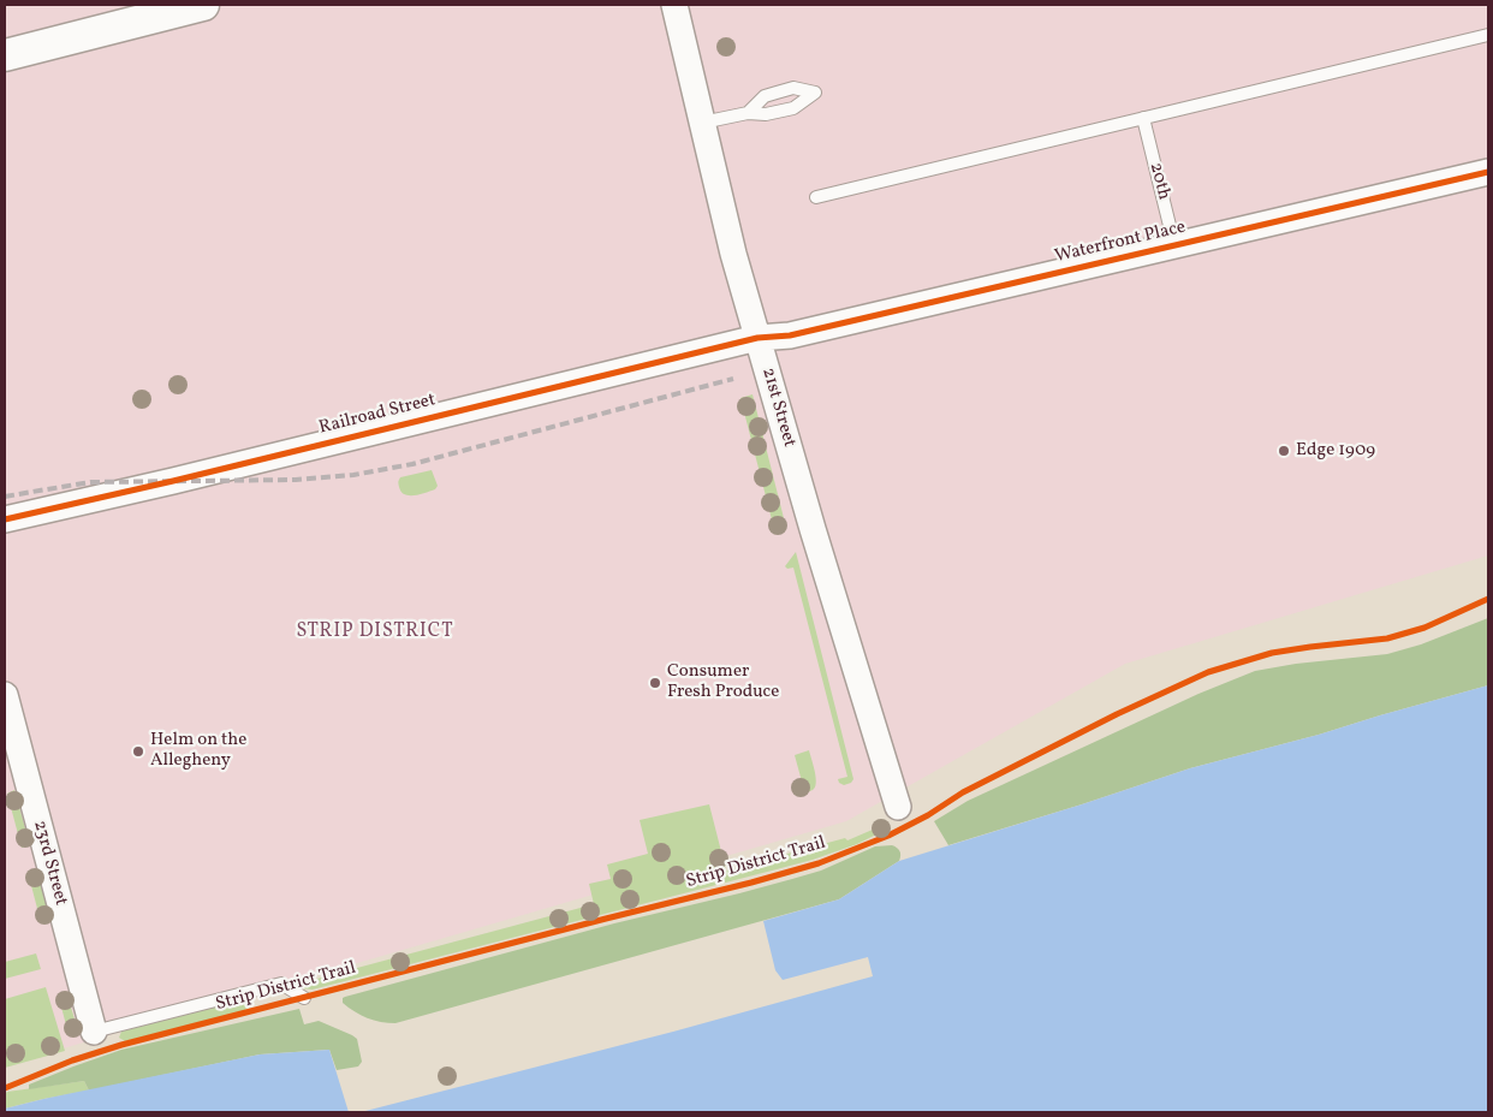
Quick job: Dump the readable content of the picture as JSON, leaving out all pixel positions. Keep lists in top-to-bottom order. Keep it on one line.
{"streets":{"street":["Waterfront Place","21st Street","Railroad Street","23rd Street"],"lane":["20th"],"cycle path":["Strip District Trail"]},"crossings":[["20th","Waterfront Place"],["Waterfront Place","21st Street"],["Waterfront Place","Railroad Street"],["21st Street","Railroad Street"]],"districts":["STRIP DISTRICT"],"places":["Edge 1909","Consumer Fresh Produce","Helm on the Allegheny"]}
